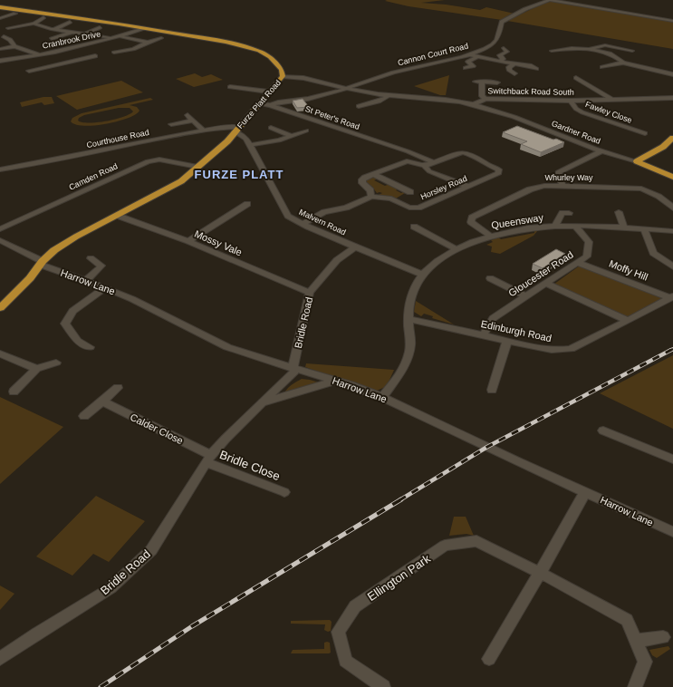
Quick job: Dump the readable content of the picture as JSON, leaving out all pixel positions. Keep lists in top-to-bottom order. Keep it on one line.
{"streets":{"main road":["Furze Platt Road","Gardner Road"],"street":["Cranbrook Drive","Cannon Court Road","Switchback Road South","Fawley Close","St Peter's Road","Courthouse Road","Camden Road","Whurley Way","Horsley Road","Queensway","Malvern Road","Mossy Vale","Moffy Hill","Gloucester Road","Harrow Lane","Bridle Road","Edinburgh Road","Calder Close","Bridle Close","Ellington Park"]},"crossings":[["Cranbrook Drive","Furze Platt Road"],["Cannon Court Road","St Peter's Road"],["Switchback Road South","Fawley Close"],["Switchback Road South","Gardner Road"],["Furze Platt Road","St Peter's Road"],["Furze Platt Road","Courthouse Road"],["Furze Platt Road","Camden Road"],["Furze Platt Road","Malvern Road"],["Furze Platt Road","Mossy Vale"],["Furze Platt Road","Harrow Lane"],["St Peter's Road","Horsley Road"],["Courthouse Road","Malvern Road"],["Whurley Way","Queensway"],["Queensway","Malvern Road"],["Queensway","Gloucester Road"],["Queensway","Harrow Lane"],["Queensway","Edinburgh Road"],["Malvern Road","Bridle Road"],["Mossy Vale","Bridle Road"],["Moffy Hill","Gloucester Road"],["Moffy Hill","Edinburgh Road"],["Gloucester Road","Edinburgh Road"],["Harrow Lane","Bridle Road"],["Bridle Road","Calder Close"],["Bridle Road","Bridle Close"],["Calder Close","Bridle Close"]],"districts":["FURZE PLATT"]}
